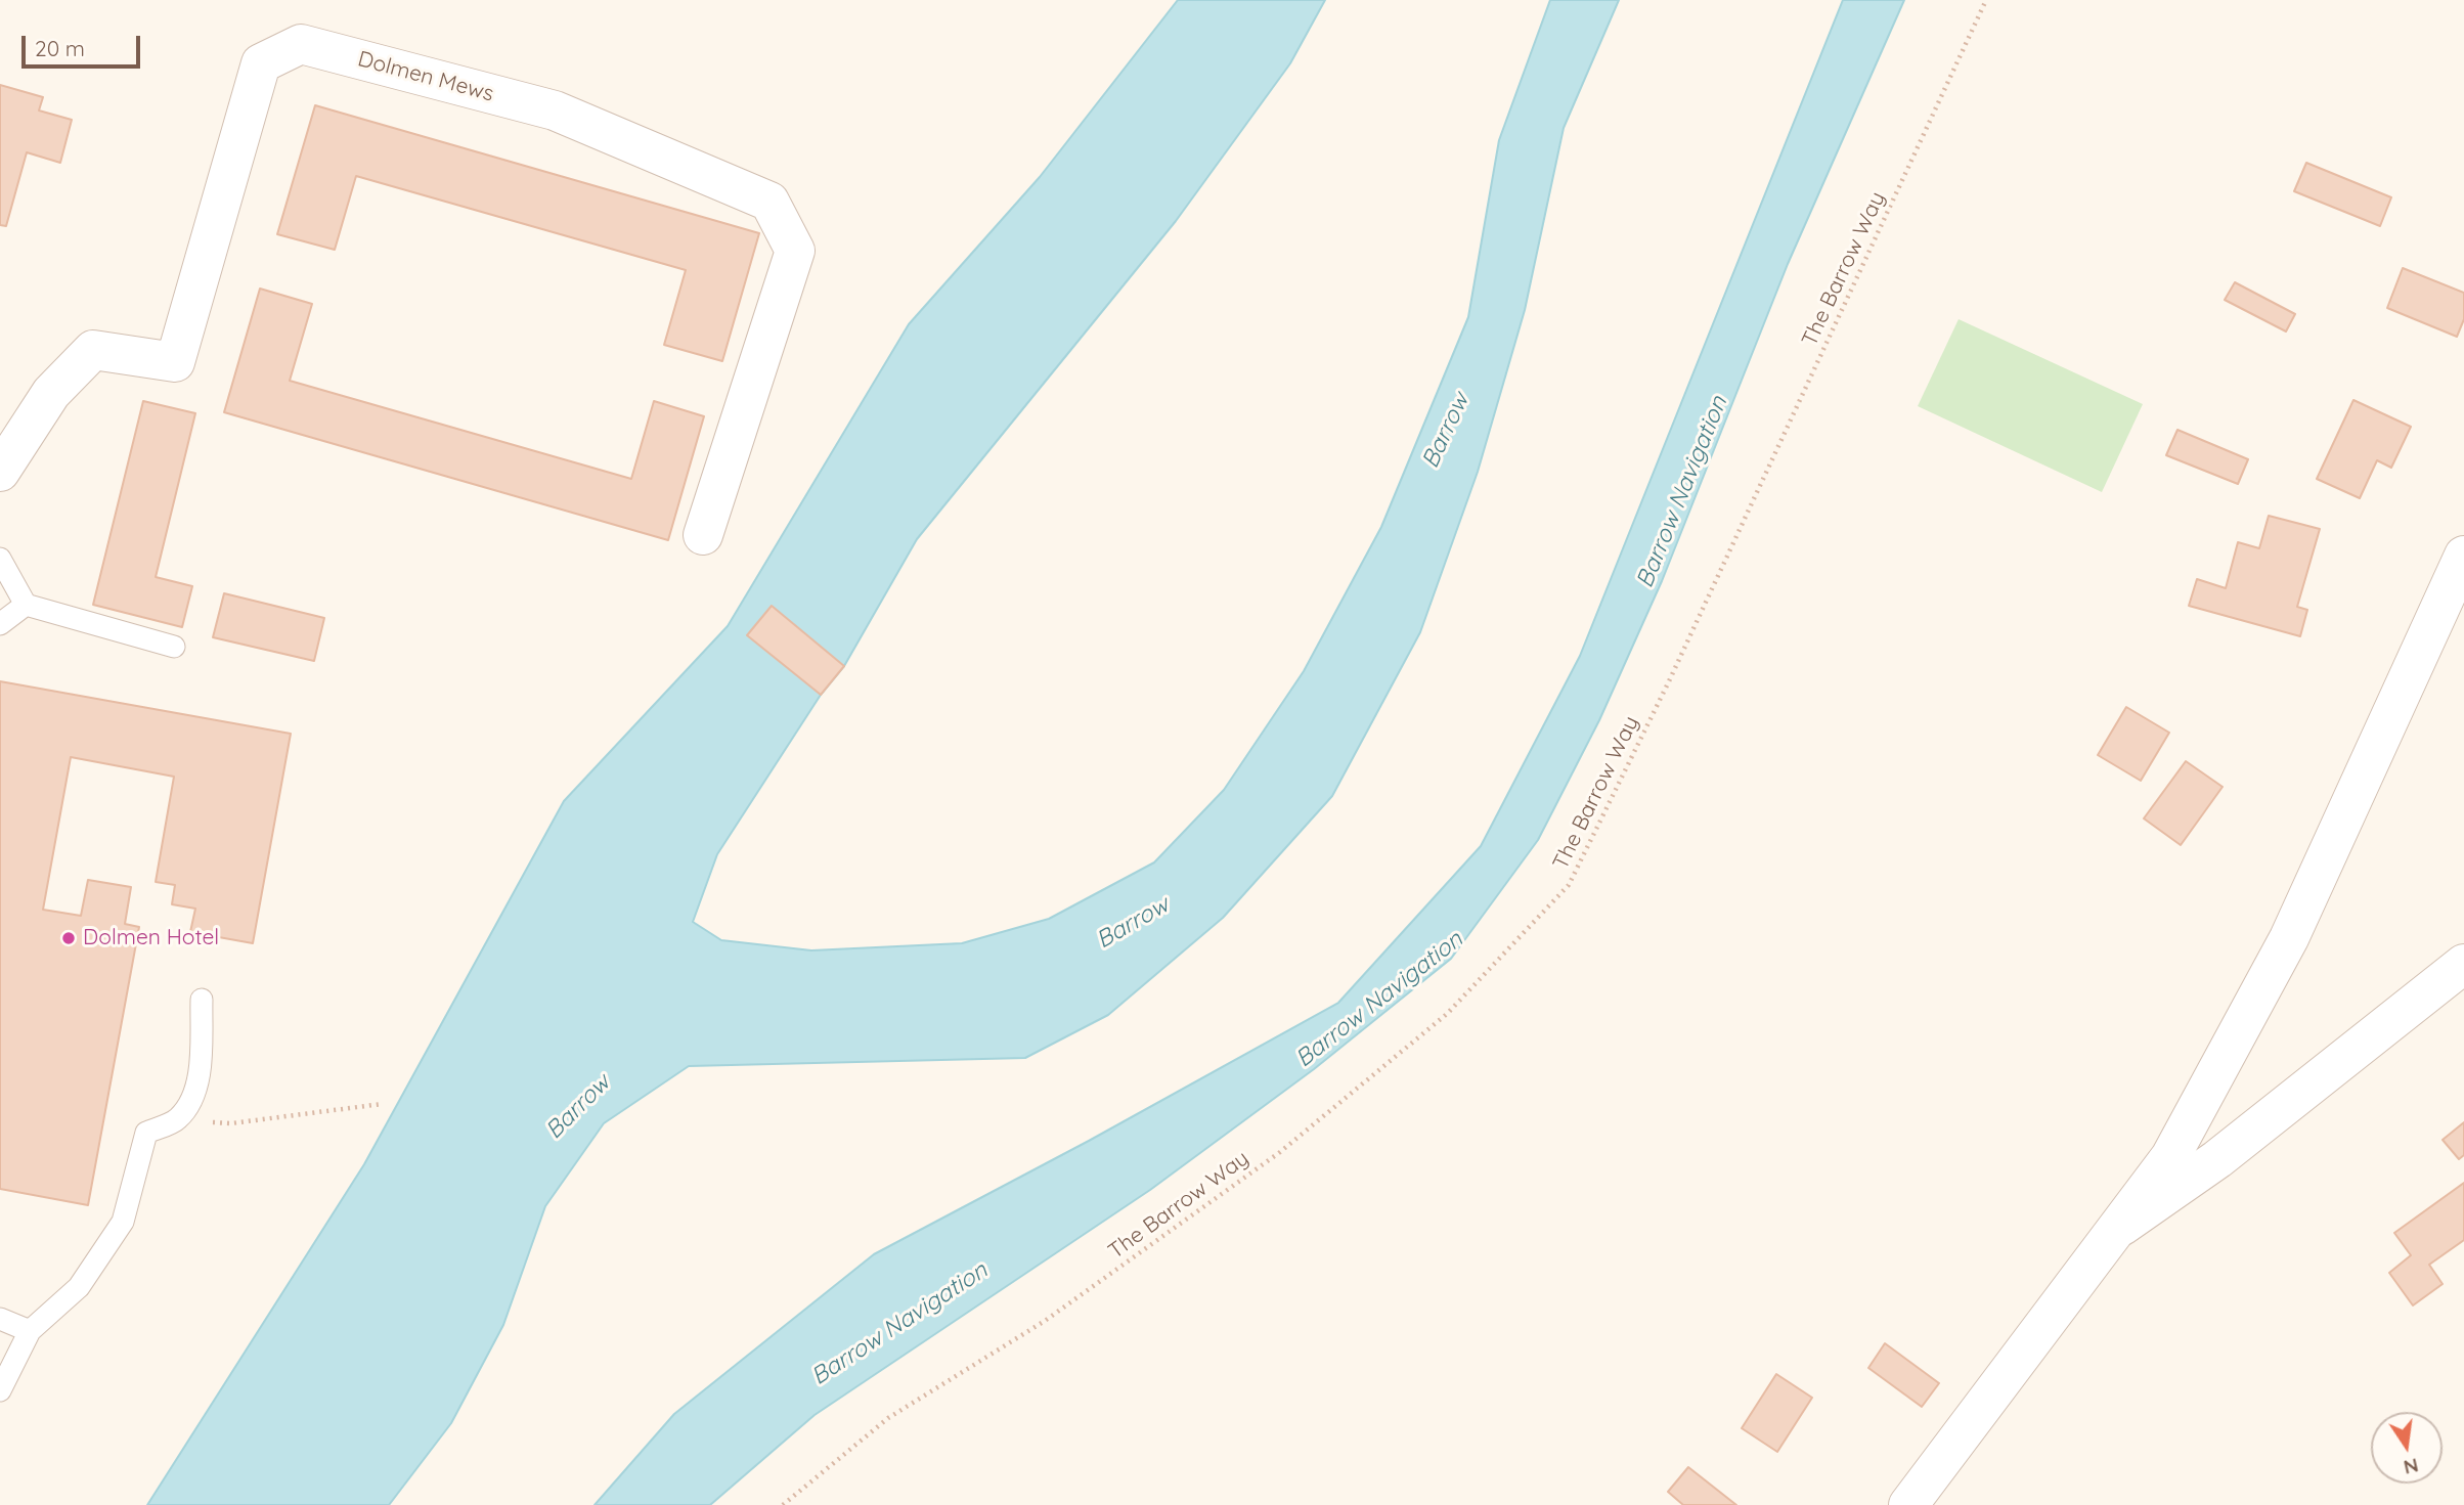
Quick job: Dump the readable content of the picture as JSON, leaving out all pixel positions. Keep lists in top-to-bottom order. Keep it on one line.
{"streets":{"street":["Dolmen Mews"],"path":["The Barrow Way"]},"water":["Barrow","Barrow Navigation"],"places":["Dolmen Hotel"],"scale_bar":"20 m","north":"bottom"}
